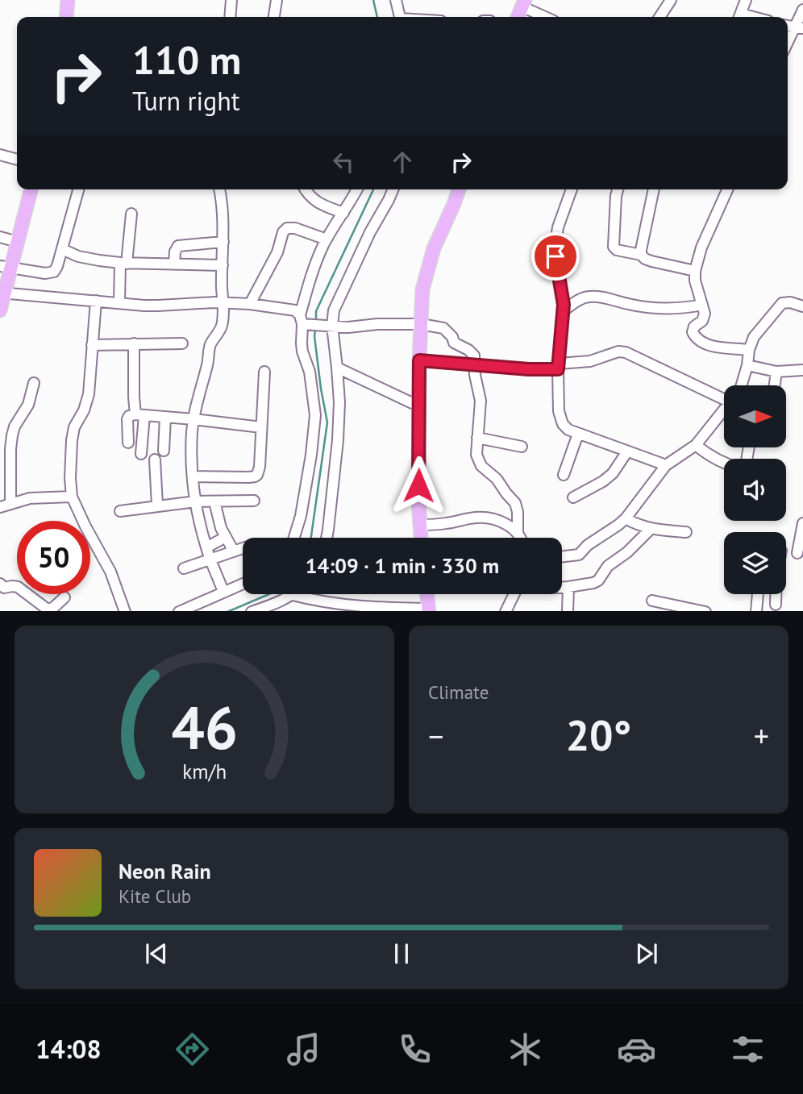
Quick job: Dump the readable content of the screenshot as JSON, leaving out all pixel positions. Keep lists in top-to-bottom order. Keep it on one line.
{"north":"right","page":{"turn":["110 m","Turn right"],"limit":"50","trip":"14:09 · 1 min · 330 m","tile":"Climate","heat":["−","20°","+"],"song":["Neon Rain","Kite Club"],"tabs":"14:08","gauge":["46","km/h"]}}
